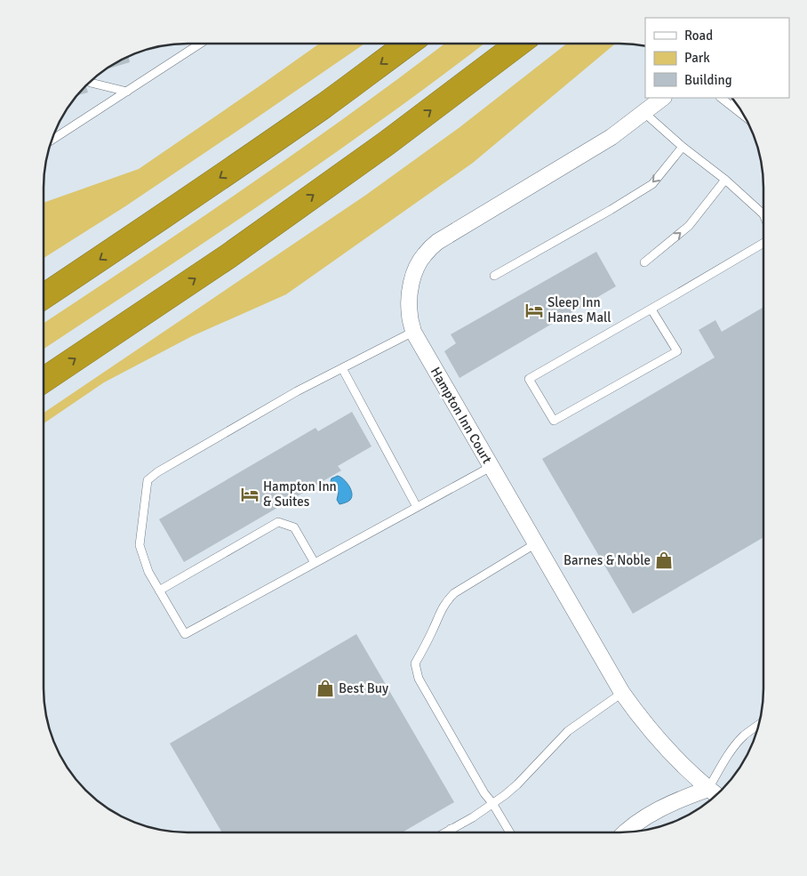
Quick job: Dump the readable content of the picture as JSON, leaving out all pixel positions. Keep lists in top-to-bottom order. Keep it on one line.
{"streets":{"street":["Hampton Inn Court"]},"places":{"hotel":["Sleep Inn Hanes Mall","Hampton Inn & Suites"],"shop":["Barnes & Noble","Best Buy"]},"legend":["Road","Park","Building"]}
